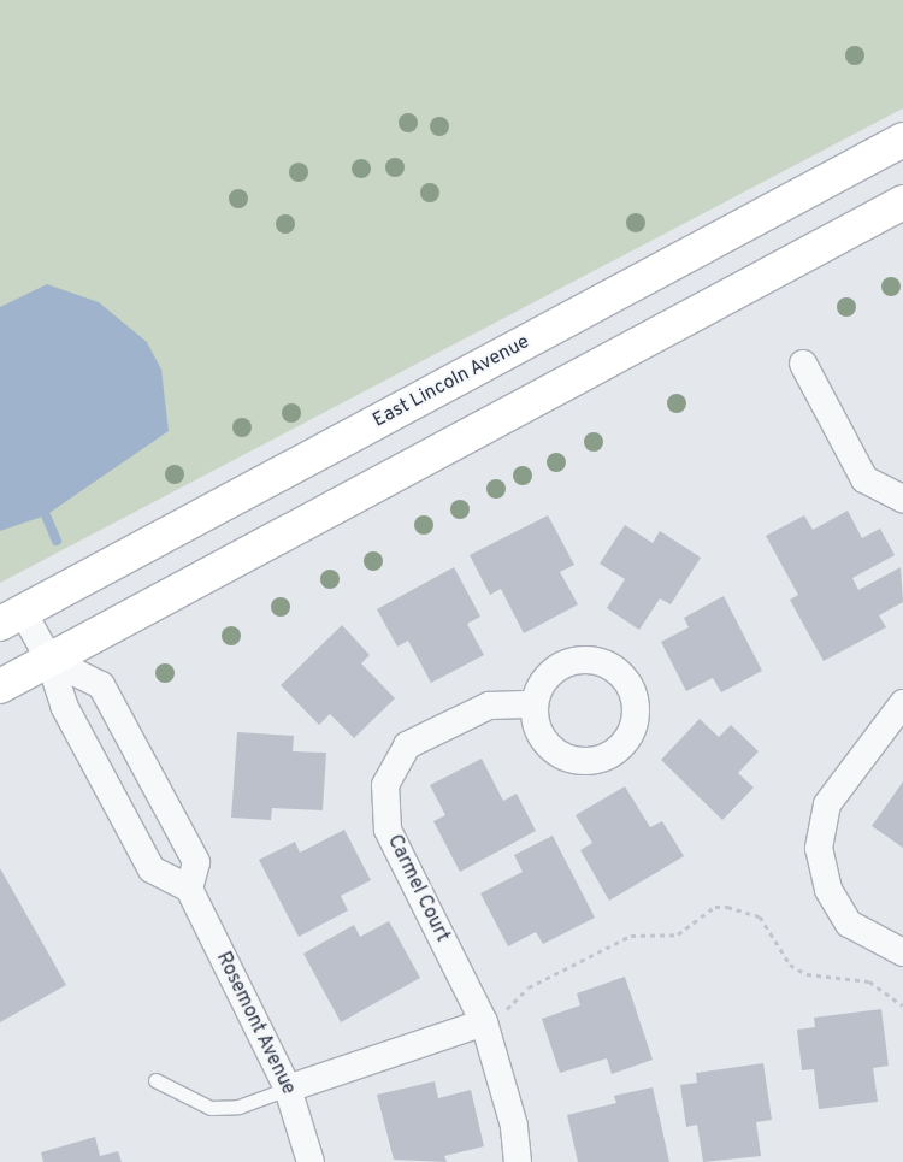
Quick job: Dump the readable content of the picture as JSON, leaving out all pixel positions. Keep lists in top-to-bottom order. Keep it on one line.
{"streets":{"main road":["East Lincoln Avenue"],"street":["Carmel Court","Rosemont Avenue"]}}
